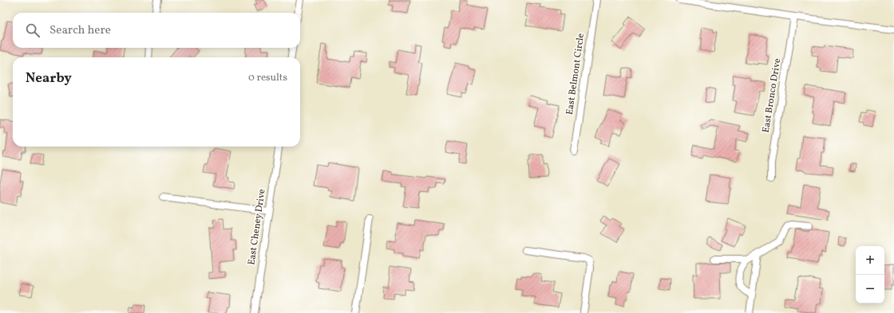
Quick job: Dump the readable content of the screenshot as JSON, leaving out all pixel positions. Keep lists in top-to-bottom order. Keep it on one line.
{"streets":{"street":["East Belmont Circle","East Bronco Drive","East Cheney Drive"]},"page":{"search":"Search here","heading":["Nearby","0 results"],"map_buttons":["+","−"]}}
